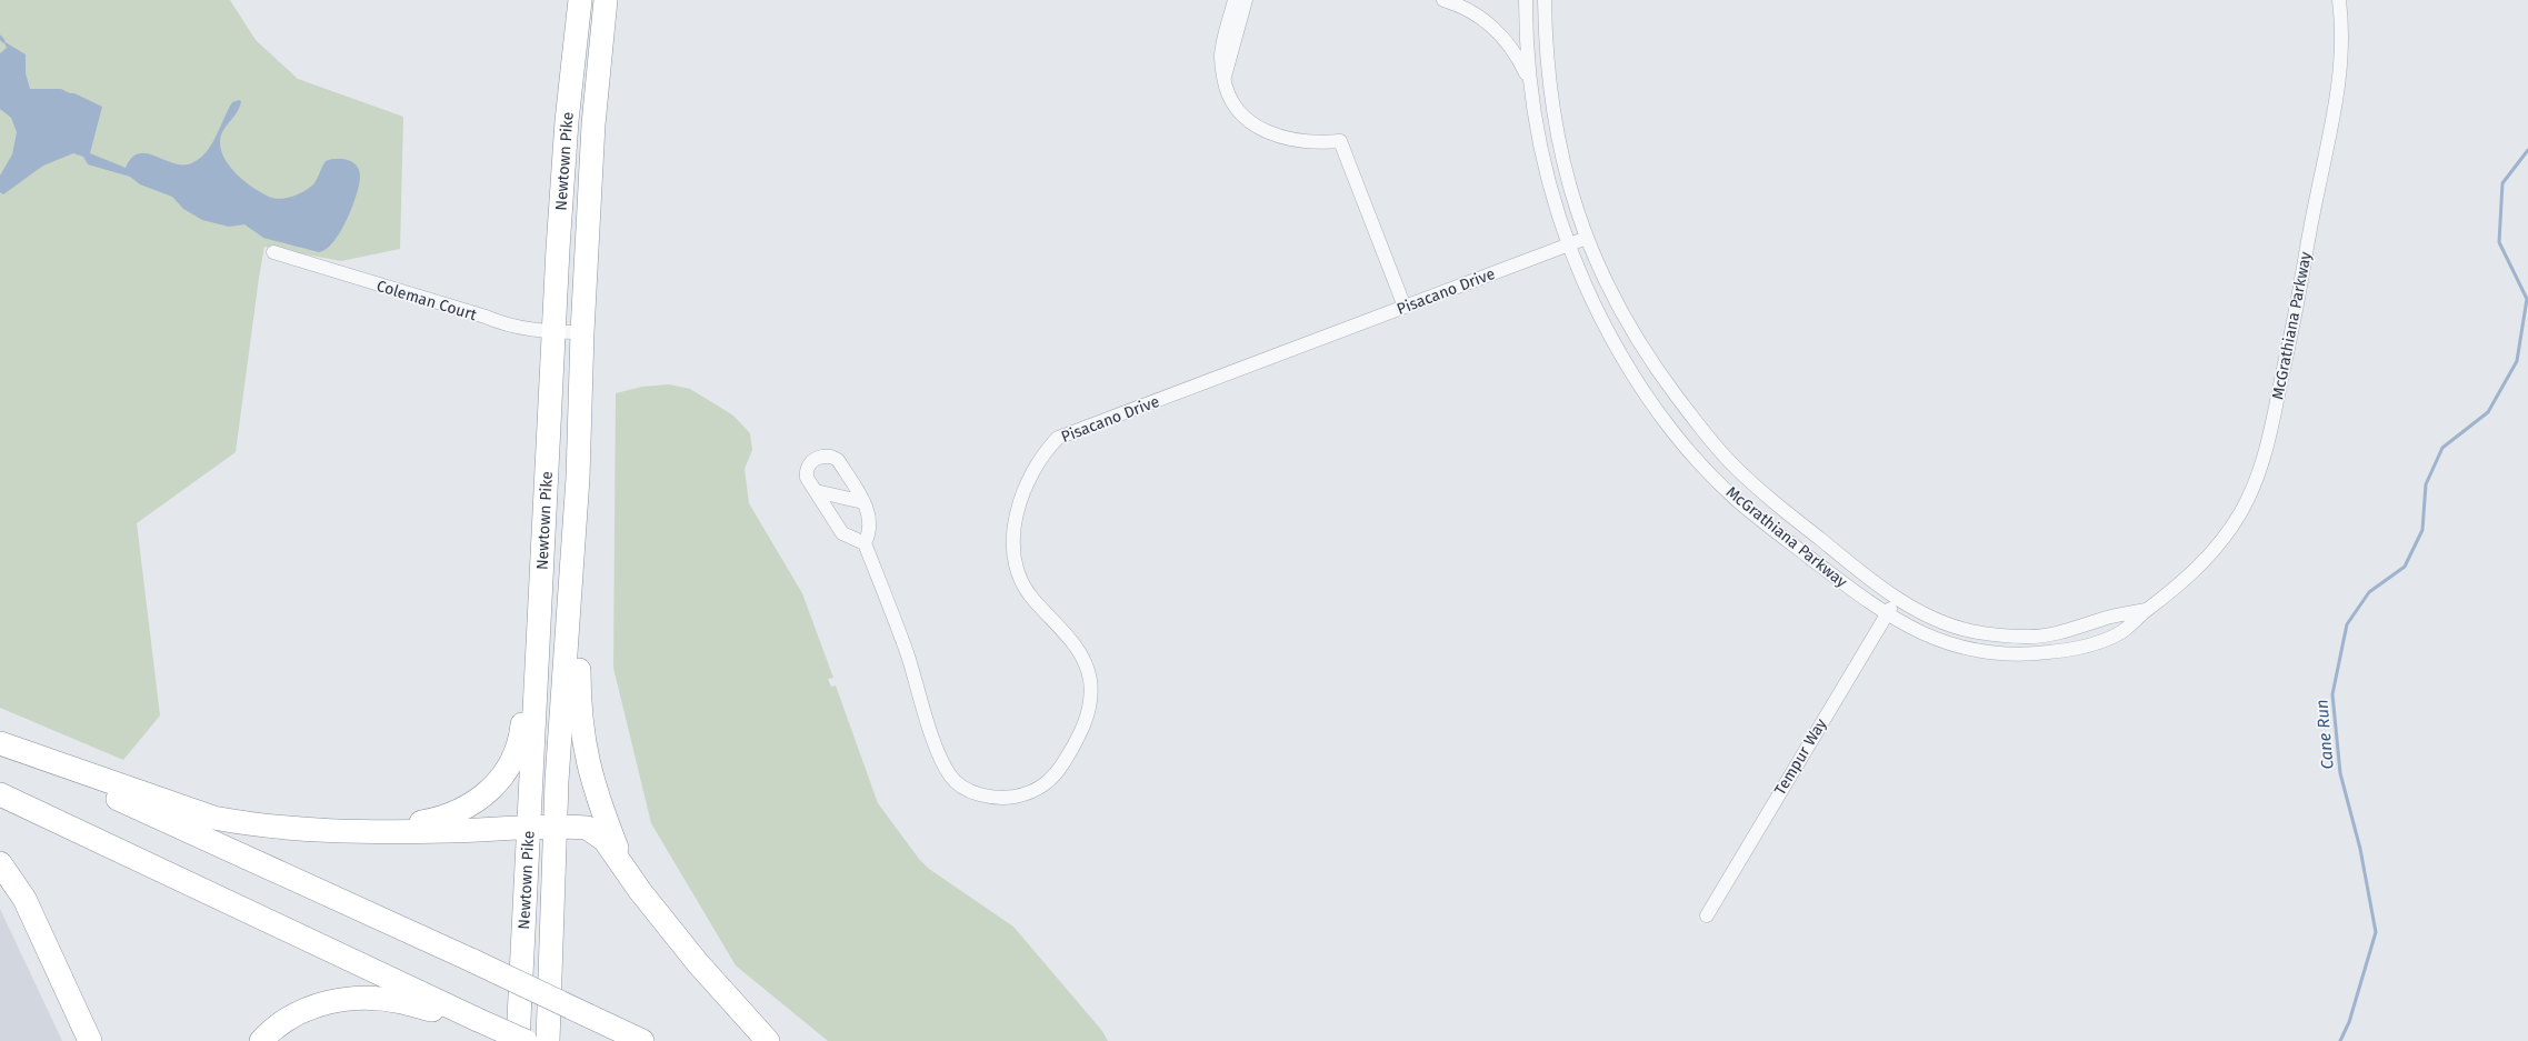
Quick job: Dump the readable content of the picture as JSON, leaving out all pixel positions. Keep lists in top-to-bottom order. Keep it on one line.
{"streets":{"highway":["Newtown Pike"],"street":["Pisacano Drive","Coleman Court","McGrathiana Parkway","Tempur Way"]},"crossings":[["Newtown Pike","Coleman Court"],["Pisacano Drive","McGrathiana Parkway"],["McGrathiana Parkway","Tempur Way"]],"water":["Cane Run"]}
